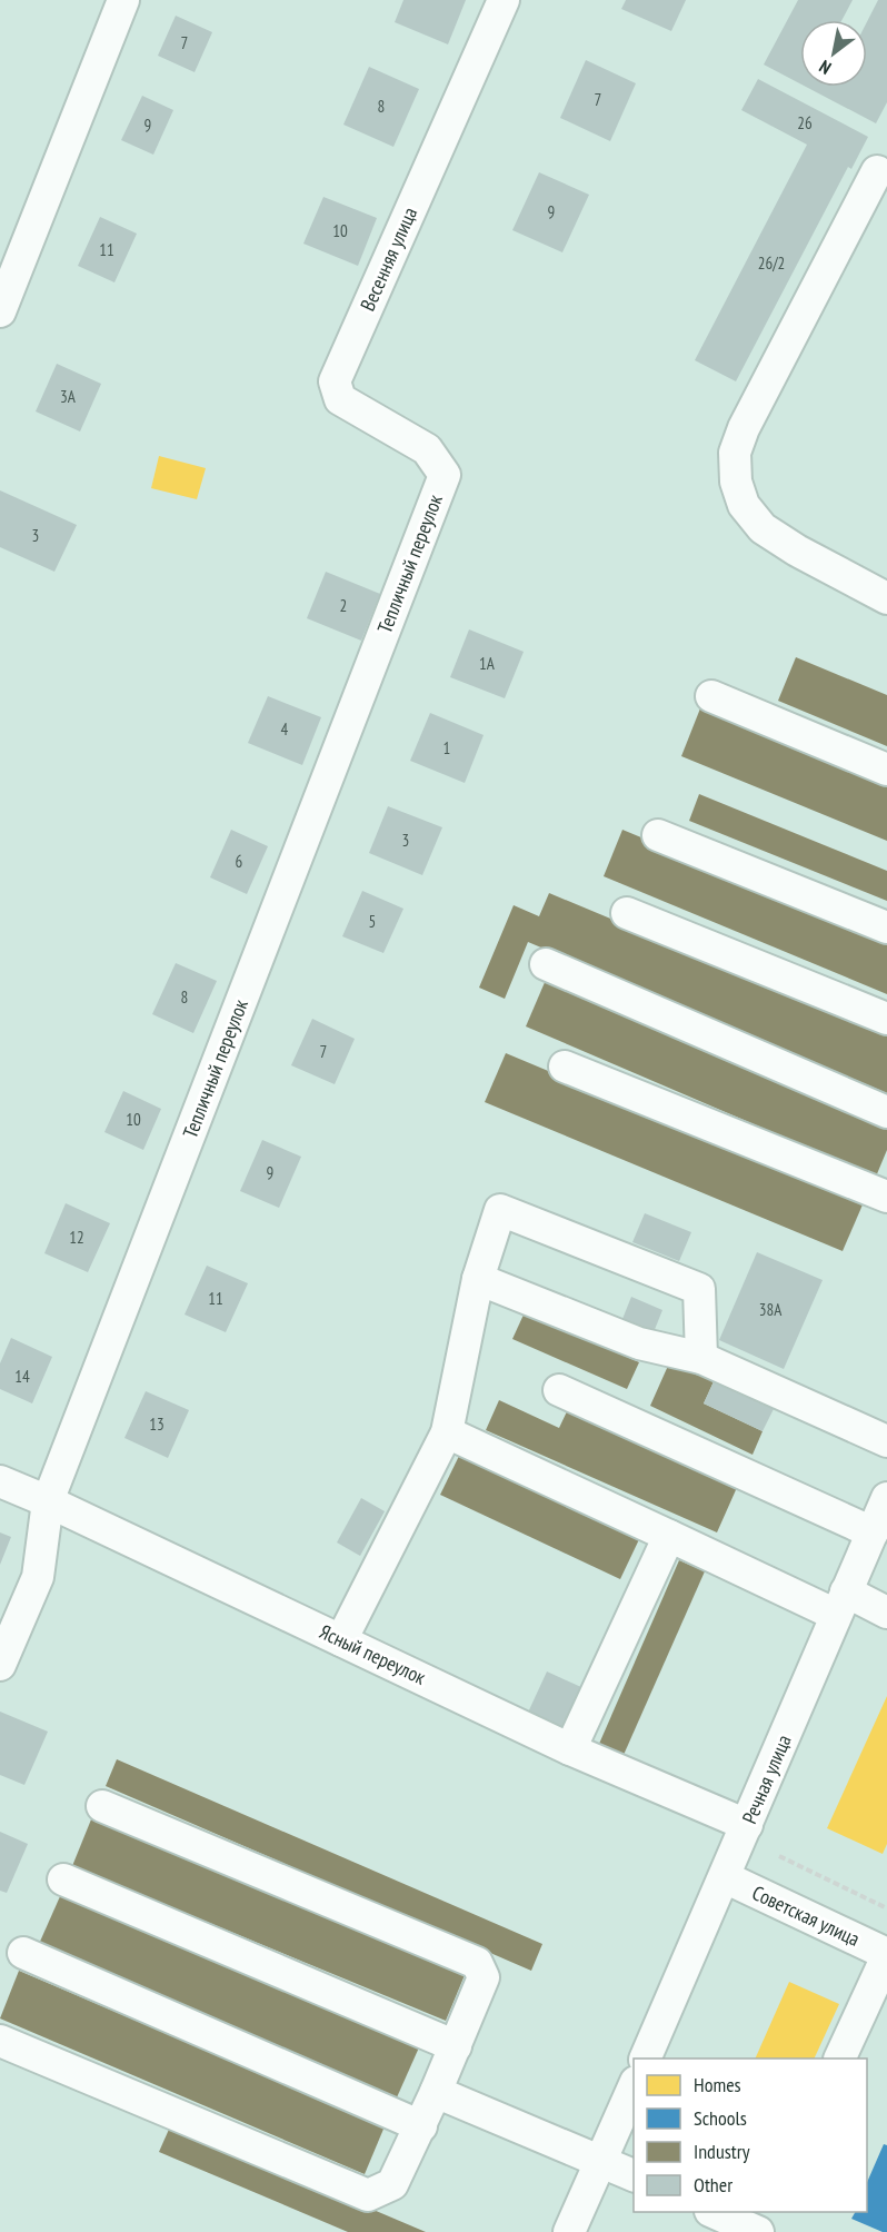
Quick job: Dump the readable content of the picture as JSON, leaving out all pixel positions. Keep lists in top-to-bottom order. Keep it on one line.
{"streets":{"street":["Весенняя улица","Тепличный переулок","Ясный переулок","Речная улица","Советская улица"]},"crossings":[["Весенняя улица","Тепличный переулок"],["Тепличный переулок","Ясный переулок"],["Ясный переулок","Речная улица"],["Речная улица","Советская улица"]],"house_numbers":["7","7","8","26","9","9","10","11","26/2","3А","3","2","1А","4","1","3","6","5","8","7","10","9","12","11","38А","14","13"],"legend":["Homes","Schools","Industry","Other"],"north":"bottom left"}
